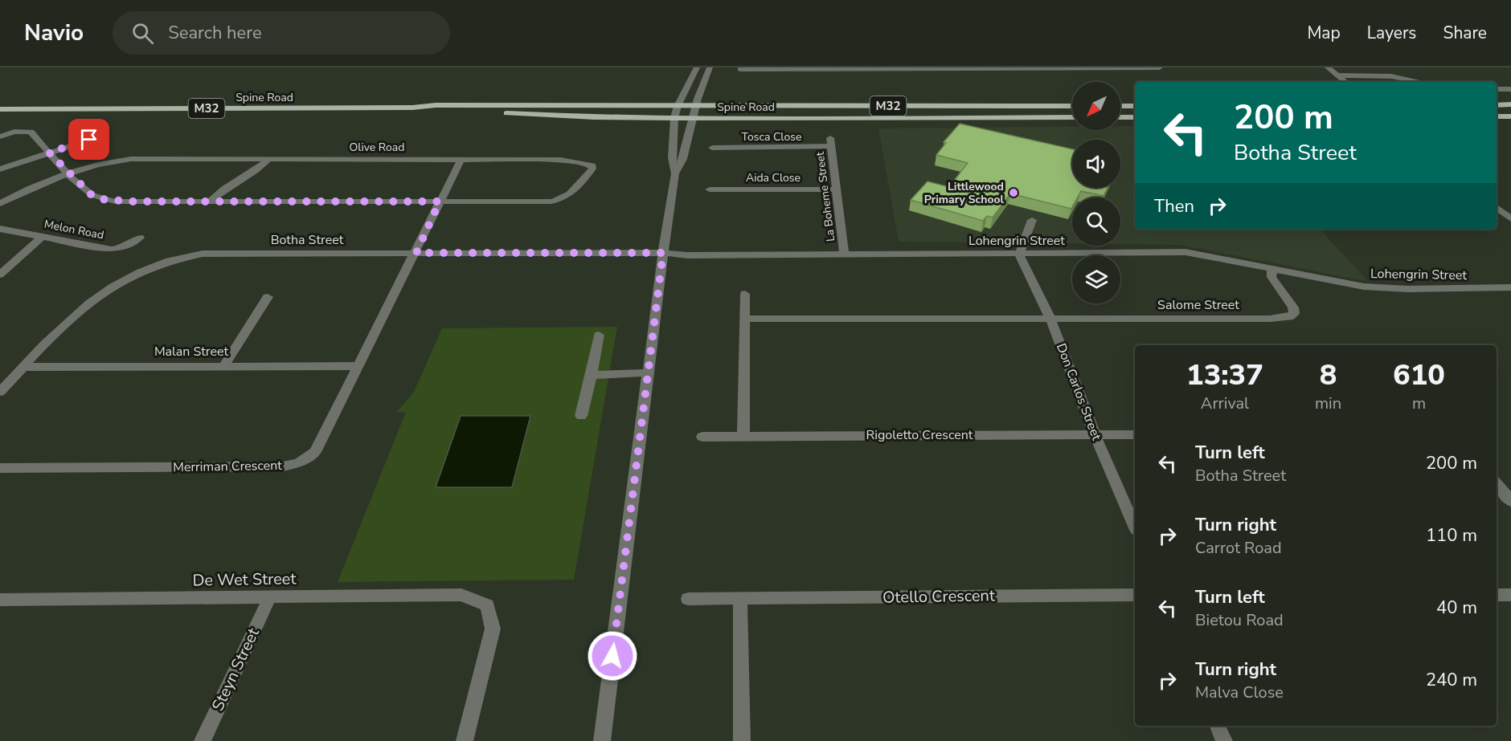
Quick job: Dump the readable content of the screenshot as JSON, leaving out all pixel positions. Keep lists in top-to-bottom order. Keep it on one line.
{"streets":{"main road":["Spine Road","M32"],"street":["Tosca Close","Olive Road","Aida Close","La Boheme Street","Melon Road","Botha Street","Lohengrin Street","Salome Street","Malan Street","Don Carlos Street","Rigoletto Crescent","Merriman Crescent","De Wet Street","Otello Crescent","Steyn Street"]},"crossings":[["Tosca Close","La Boheme Street"],["Olive Road","Merriman Crescent"],["Aida Close","La Boheme Street"],["La Boheme Street","Lohengrin Street"],["Botha Street","Lohengrin Street"],["Botha Street","Malan Street"],["Botha Street","Merriman Crescent"],["Lohengrin Street","Salome Street"],["Lohengrin Street","Don Carlos Street"],["Salome Street","Don Carlos Street"],["Malan Street","Merriman Crescent"],["Don Carlos Street","Rigoletto Crescent"],["De Wet Street","Steyn Street"]],"places":["Littlewood Primary School"],"north":"bottom left","page":{"header":"Navio","search":"Search here","nav":["Map","Layers","Share"],"turn":["200 m","Botha Street"],"then":"Then","eta":["13:37","Arrival","8","min","610","m"],"list":[{"name":"Turn left","note":"Botha Street","value":"200 m"},{"name":"Turn right","note":"Carrot Road","value":"110 m"},{"name":"Turn left","note":"Bietou Road","value":"40 m"},{"name":"Turn right","note":"Malva Close","value":"240 m"}]}}
